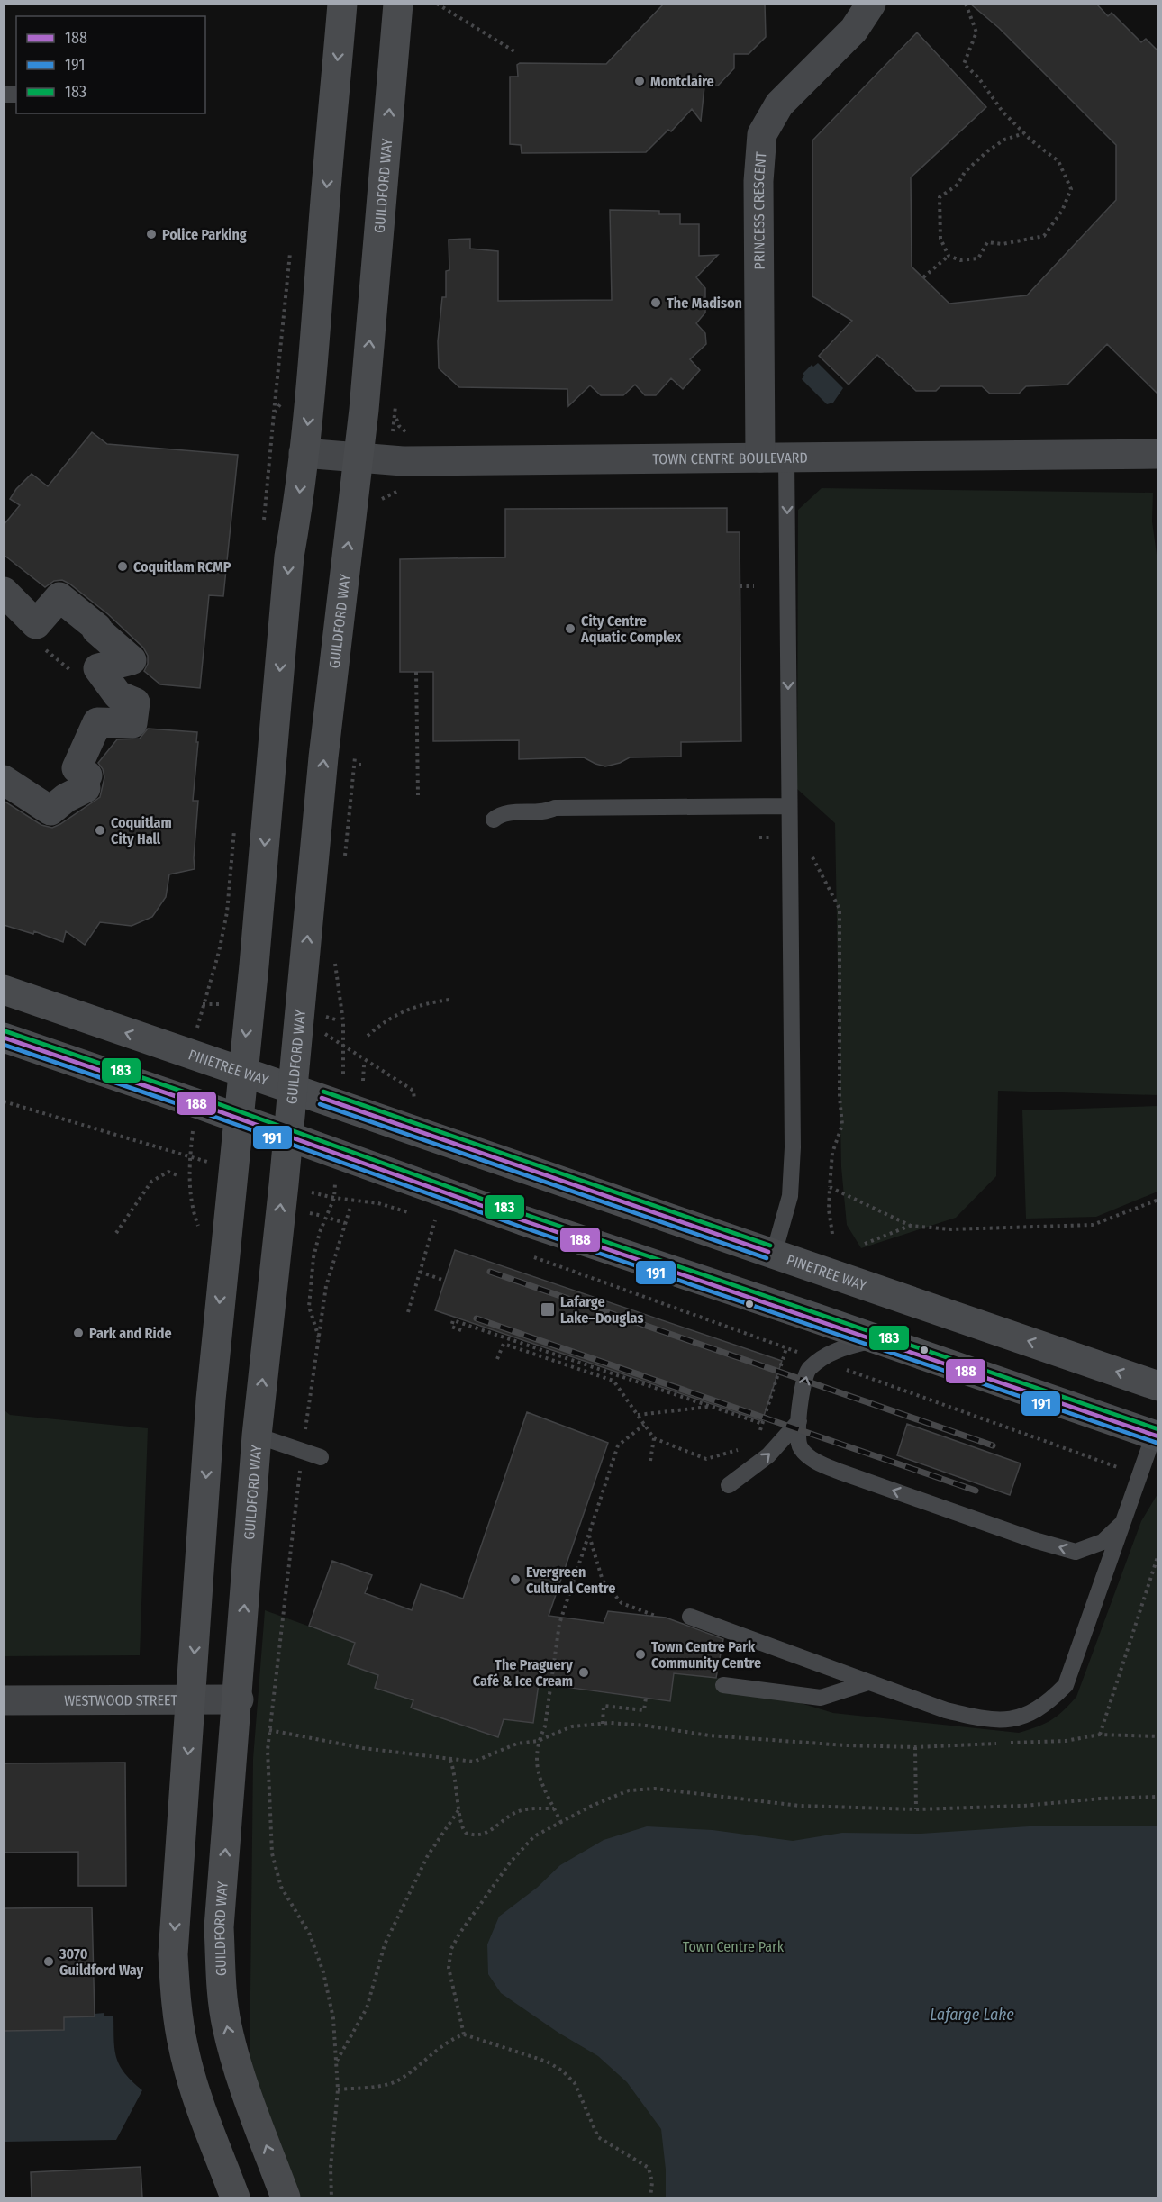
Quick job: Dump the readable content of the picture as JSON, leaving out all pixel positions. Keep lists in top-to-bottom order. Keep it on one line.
{"streets":{"main road":["GUILDFORD WAY","PINETREE WAY"],"street":["PRINCESS CRESCENT","TOWN CENTRE BOULEVARD","WESTWOOD STREET"]},"crossings":[["GUILDFORD WAY","TOWN CENTRE BOULEVARD"],["GUILDFORD WAY","PINETREE WAY"],["GUILDFORD WAY","WESTWOOD STREET"],["PRINCESS CRESCENT","TOWN CENTRE BOULEVARD"]],"water":["Lafarge Lake"],"parks":["Town Centre Park"],"places":{"other":["Montclaire","Police Parking","The Madison","Coquitlam RCMP","City Centre Aquatic Complex","Coquitlam City Hall","Park and Ride","Evergreen Cultural Centre","Town Centre Park Community Centre","The Praguery Café & Ice Cream","3070 Guildford Way"],"transit":["Lafarge Lake–Douglas"]},"lines":["transit line 183","transit line 188","transit line 191"],"legend":["188","191","183"]}
